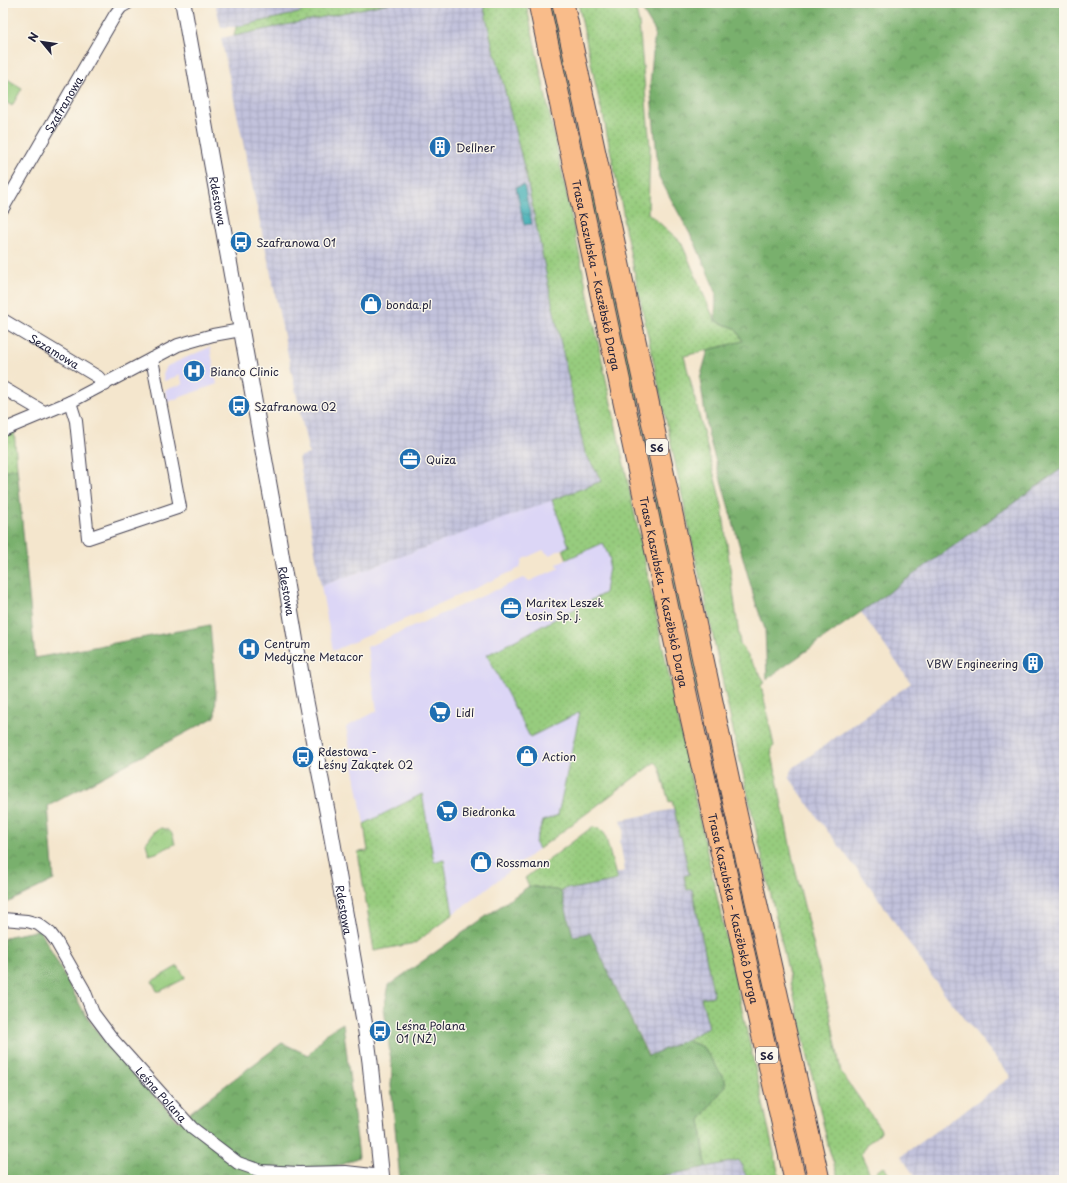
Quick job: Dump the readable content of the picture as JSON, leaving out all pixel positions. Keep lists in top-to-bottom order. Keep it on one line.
{"streets":{"highway":["Trasa Kaszubska – Kaszëbskô Darga","S6"],"street":["Szafranowa","Rdestowa","Sezamowa","Leśna Polana"]},"crossings":[["Rdestowa","Leśna Polana"]],"places":{"building":["Dellner","VBW Engineering"],"bus stop":["Szafranowa 01","Szafranowa 02","Rdestowa - Leśny Zakątek 02","Leśna Polana 01 (NŻ)"],"shop":["bonda.pl","Action","Rossmann"],"hospital":["Bianco Clinic","Centrum Medyczne Metacor"],"office":["Quiza","Maritex Leszek Łosin Sp. j."],"supermarket":["Lidl","Biedronka"]},"north":"top left"}
